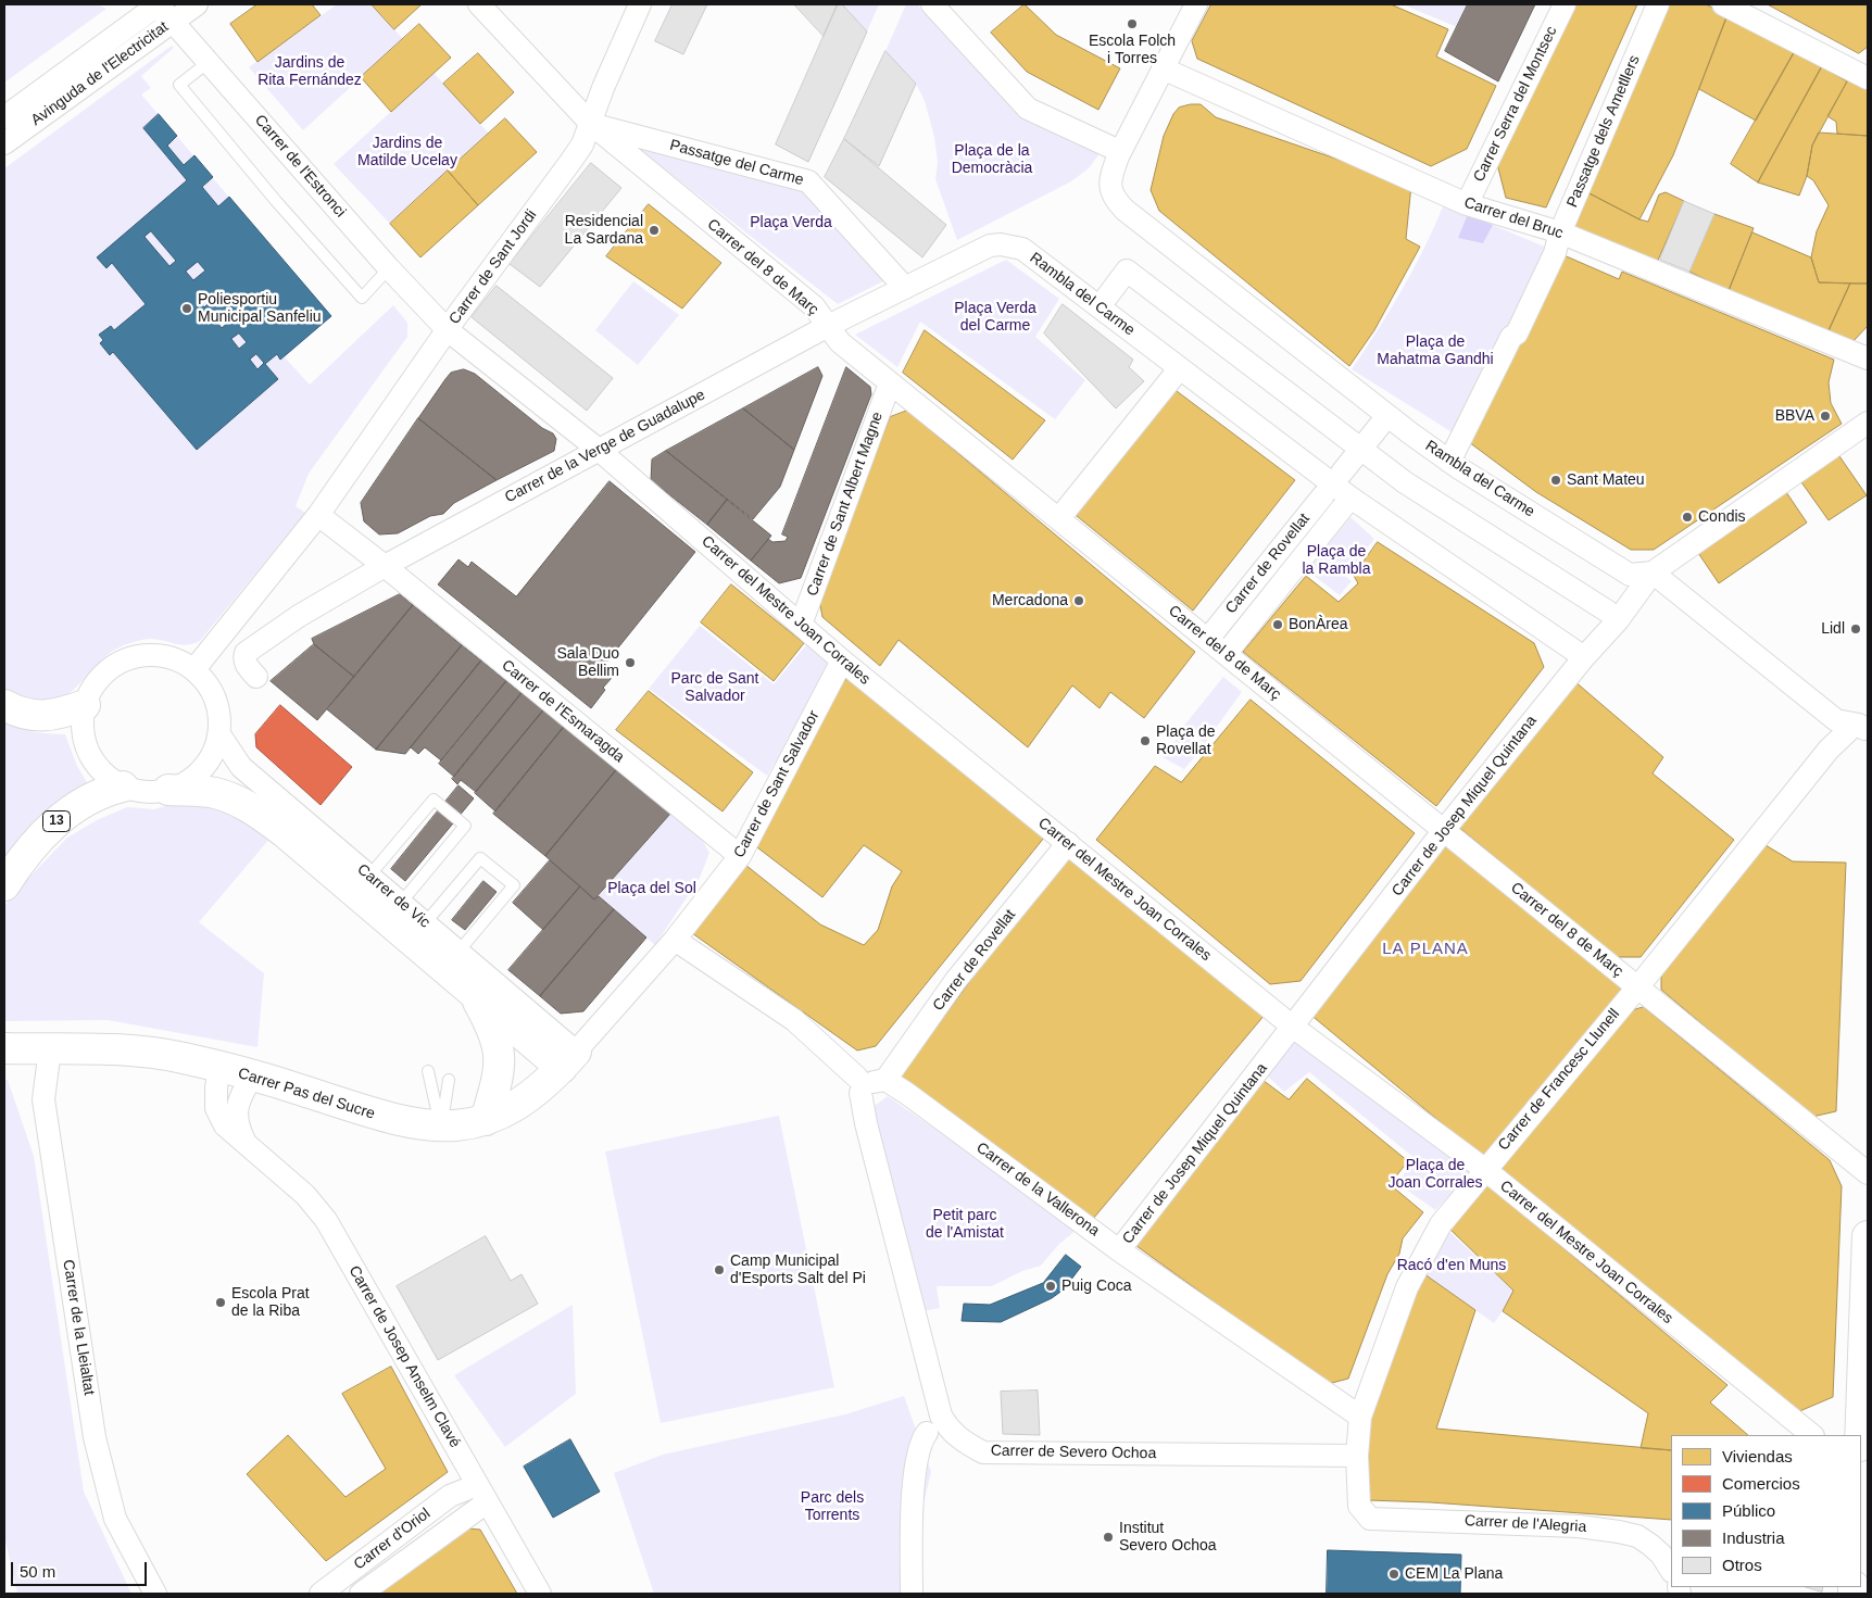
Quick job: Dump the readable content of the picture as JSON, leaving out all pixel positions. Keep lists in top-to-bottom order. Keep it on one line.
{"streets":{"main road":["13","Carrer de Vic","Carrer Pas del Sucre"],"street":["Avinguda de l'Electricitat","Carrer Serra del Montsec","Passatge dels Ametllers","Passatge del Carme","Carrer de l'Estronci","Carrer del Bruc","Carrer de Sant Jordi","Carrer del 8 de Març","Rambla del Carme","Carrer de la Verge de Guadalupe","Carrer de Sant Albert Magne","Carrer de Rovellat","Carrer del Mestre Joan Corrales","Carrer de l'Esmaragda","Carrer de Sant Salvador","Carrer de Josep Miquel Quintana","Carrer de Francesc Llunell","Carrer de la Vallerona","Carrer de la Lleialtat","Carrer de Josep Anselm Clavé","Carrer de Severo Ochoa","Carrer de l'Alegria","Carrer d'Oriol"]},"crossings":[["Avinguda de l'Electricitat","Carrer de l'Estronci"],["Carrer Serra del Montsec","Carrer del Bruc"],["Passatge dels Ametllers","Carrer del Bruc"],["Passatge dels Ametllers","Rambla del Carme"],["Passatge del Carme","Carrer de Sant Jordi"],["Passatge del Carme","Carrer del 8 de Març"],["Passatge del Carme","Carrer de la Verge de Guadalupe"],["Carrer de l'Estronci","Carrer de Sant Jordi"],["Carrer de l'Estronci","Carrer del Mestre Joan Corrales"],["Carrer de Sant Jordi","Carrer del 8 de Març"],["Carrer de Sant Jordi","Carrer del Mestre Joan Corrales"],["Carrer de Sant Jordi","13"],["Carrer de Sant Jordi","Carrer de Vic"],["Carrer del 8 de Març","Carrer de la Verge de Guadalupe"],["Carrer del 8 de Març","Carrer de Sant Albert Magne"],["Carrer del 8 de Març","Carrer de Rovellat"],["Carrer del 8 de Març","Carrer de Josep Miquel Quintana"],["Carrer del 8 de Març","Carrer de Francesc Llunell"],["Rambla del Carme","Carrer de la Verge de Guadalupe"],["Rambla del Carme","Carrer de Rovellat"],["Rambla del Carme","Carrer de Josep Miquel Quintana"],["Carrer de la Verge de Guadalupe","Carrer del Mestre Joan Corrales"],["Carrer de la Verge de Guadalupe","Carrer de l'Esmaragda"],["Carrer de Sant Albert Magne","Carrer del Mestre Joan Corrales"],["Carrer de Rovellat","Carrer del Mestre Joan Corrales"],["Carrer de Rovellat","Carrer de la Vallerona"],["Carrer de Rovellat","Carrer de Severo Ochoa"],["Carrer del Mestre Joan Corrales","Carrer de Sant Salvador"],["Carrer del Mestre Joan Corrales","Carrer de Josep Miquel Quintana"],["Carrer del Mestre Joan Corrales","Carrer de Francesc Llunell"],["Carrer de l'Esmaragda","Carrer de Sant Salvador"],["Carrer de Sant Salvador","Carrer de Vic"],["Carrer de Sant Salvador","Carrer Pas del Sucre"],["Carrer de Sant Salvador","Carrer de la Vallerona"],["Carrer de Josep Miquel Quintana","Carrer de la Vallerona"],["13","Carrer de Vic"],["Carrer de Vic","Carrer Pas del Sucre"],["Carrer de Francesc Llunell","Carrer de la Vallerona"],["Carrer de Francesc Llunell","Carrer de Severo Ochoa"],["Carrer de Francesc Llunell","Carrer de l'Alegria"],["Carrer Pas del Sucre","Carrer de la Lleialtat"],["Carrer Pas del Sucre","Carrer de Josep Anselm Clavé"],["Carrer de la Vallerona","Carrer de Severo Ochoa"],["Carrer de Josep Anselm Clavé","Carrer d'Oriol"]],"districts":["LA PLANA"],"parks":["Jardins de Rita Fernández","Jardins de Matilde Ucelay","Plaça de la Democràcia","Plaça Verda","Plaça Verda del Carme","Plaça de Mahatma Gandhi","Plaça de la Rambla","Parc de Sant Salvador","Plaça del Sol","Plaça de Joan Corrales","Petit parc de l'Amistat","Racó d'en Muns","Parc dels Torrents"],"places":["Escola Folch i Torres","Residencial La Sardana","Poliesportiu Municipal Sanfeliu","BBVA","Sant Mateu","Condis","Mercadona","BonÀrea","Lidl","Sala Duo Bellim","Plaça de Rovellat","Camp Municipal d'Esports Salt del Pi","Puig Coca","Escola Prat de la Riba","Institut Severo Ochoa","CEM La Plana"],"legend":["Viviendas","Comercios","Público","Industria","Otros"],"scale_bar":"50 m"}
